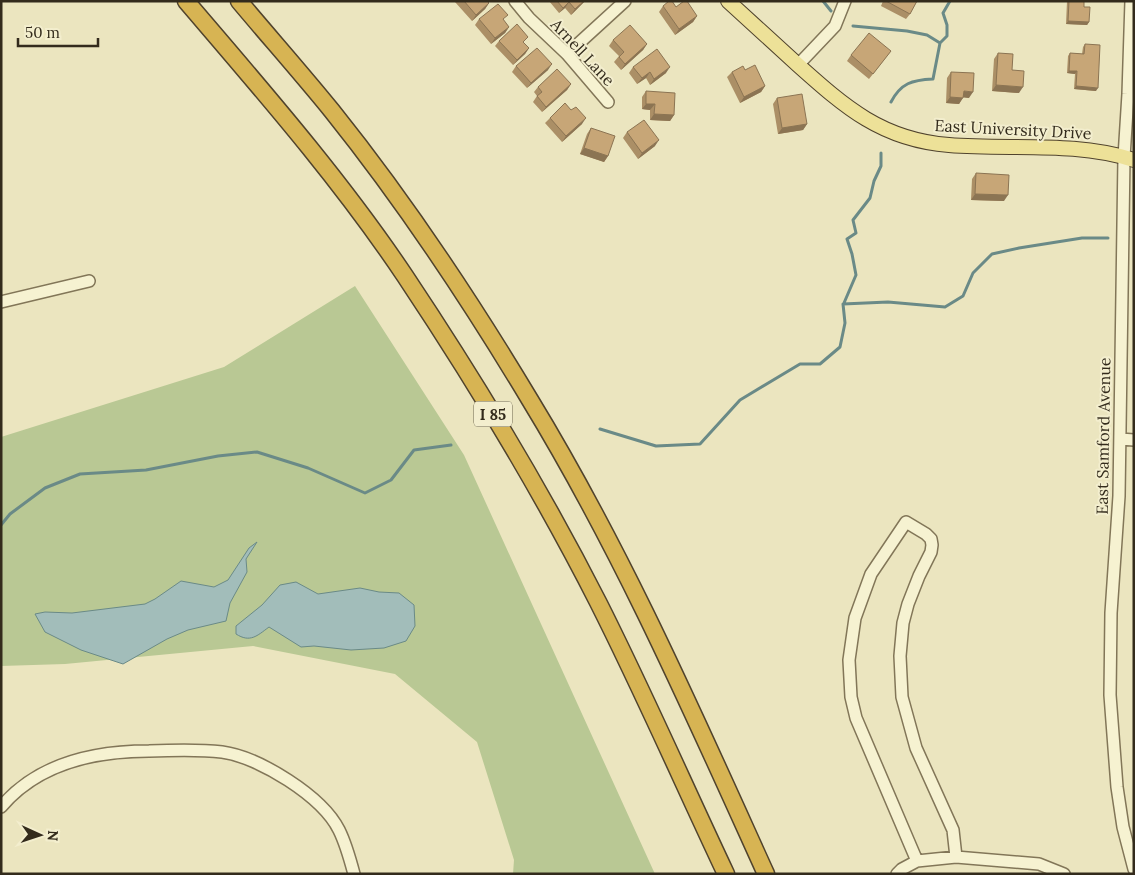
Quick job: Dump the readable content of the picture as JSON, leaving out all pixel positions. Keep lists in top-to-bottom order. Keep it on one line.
{"streets":{"highway":["I 85"],"main road":["East University Drive"],"street":["Arnell Lane","East Samford Avenue"]},"crossings":[["East University Drive","East Samford Avenue"]],"scale_bar":"50 m","north":"right"}
